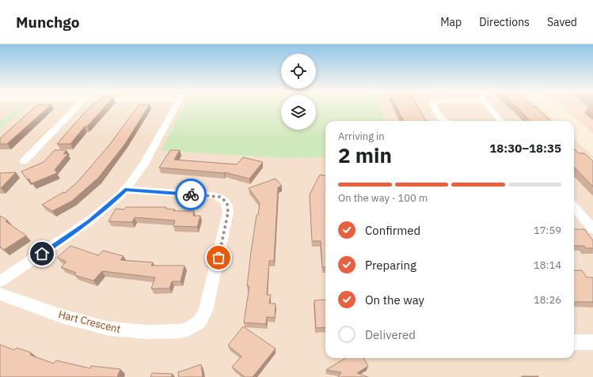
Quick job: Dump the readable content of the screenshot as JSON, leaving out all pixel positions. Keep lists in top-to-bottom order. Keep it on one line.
{"streets":{"street":["Hart Crescent"]},"page":{"header":"Munchgo","nav":["Map","Directions","Saved"],"heading":["2 min","Arriving in","18:30–18:35"],"bar":"On the way · 100 m","list":[["Confirmed","17:59"],["Preparing","18:14"],["On the way","18:26"],"Delivered"]}}
